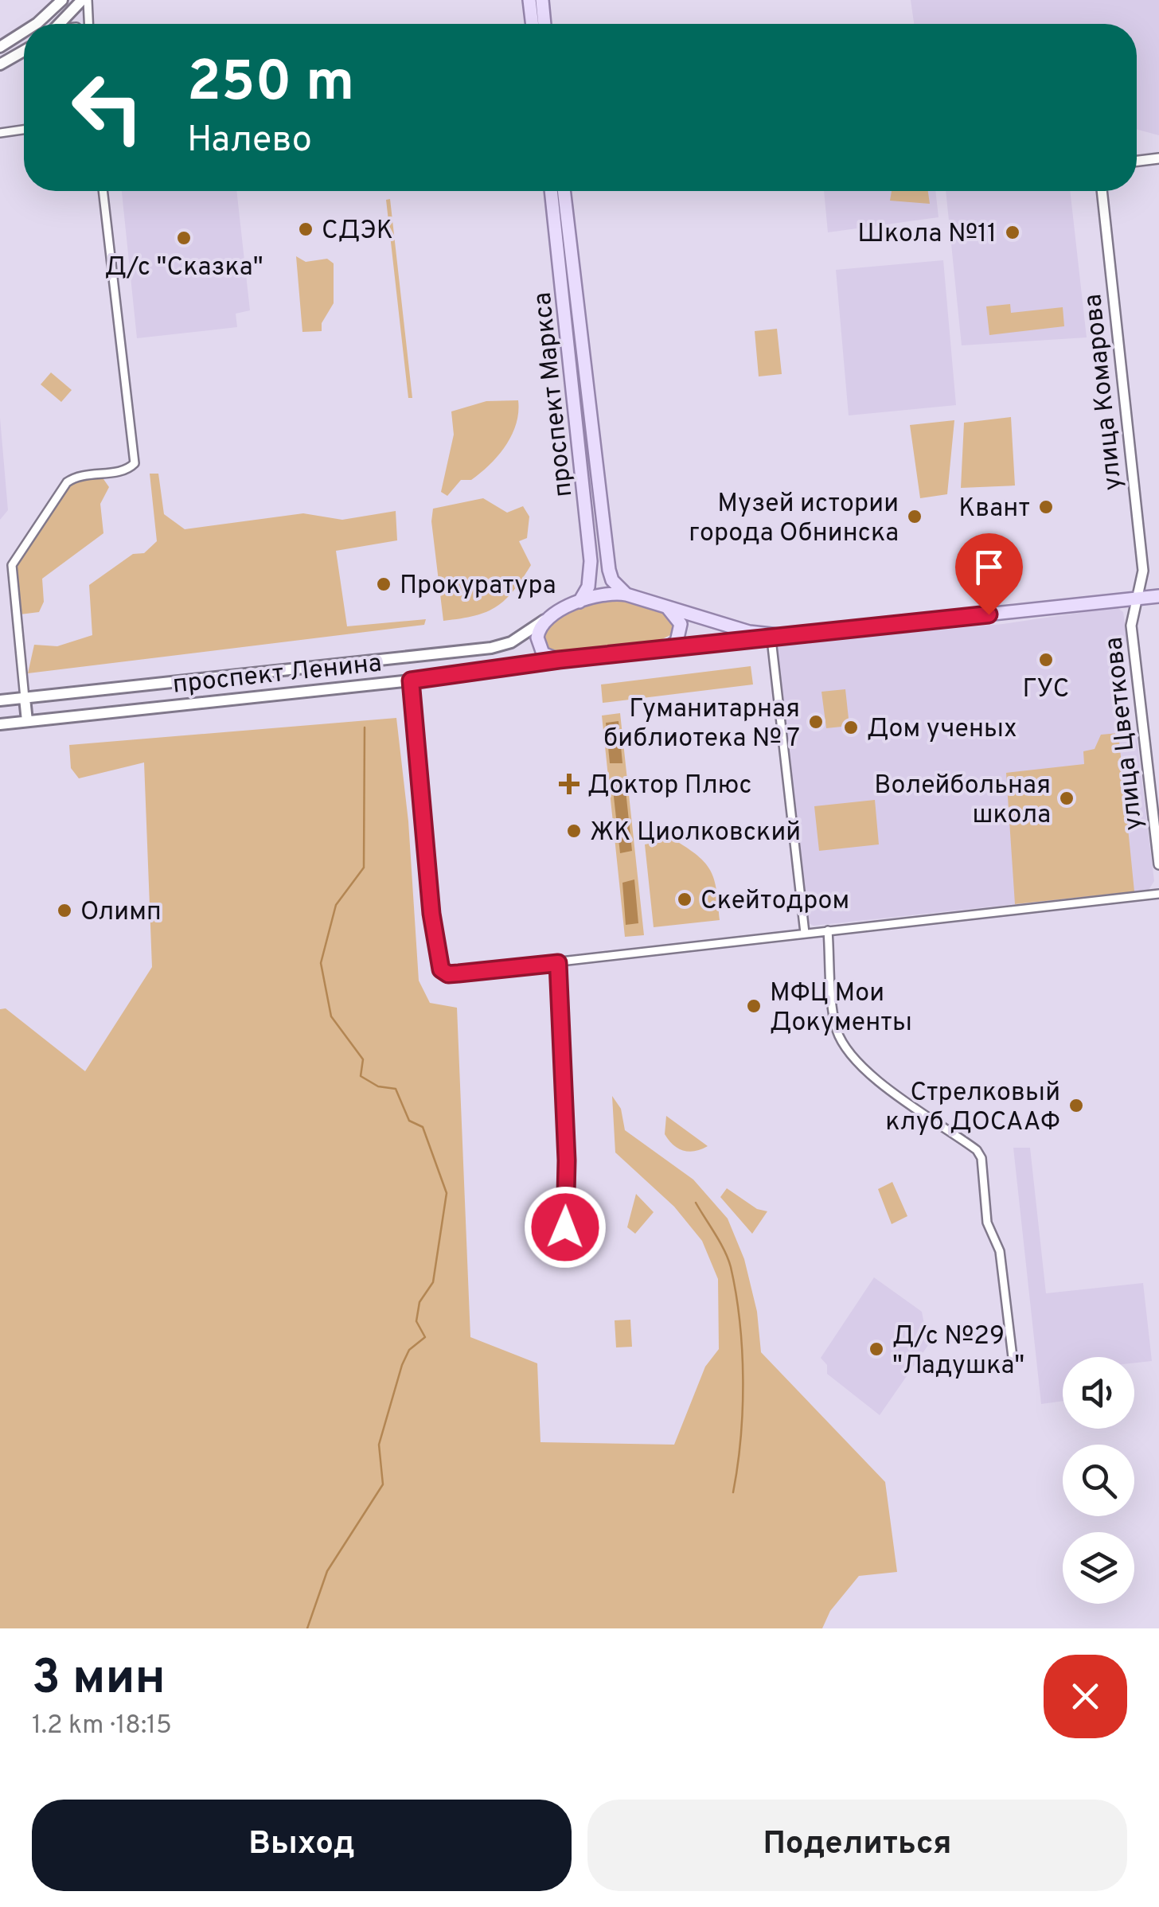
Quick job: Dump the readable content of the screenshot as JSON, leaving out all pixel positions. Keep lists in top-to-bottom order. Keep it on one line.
{"streets":{"main road":["проспект Маркса","проспект Ленина"],"street":["улица Комарова","улица Цветкова"]},"crossings":[["улица Комарова","улица Цветкова"]],"places":{"other":["СДЭК","Школа №11","Д/с \"Сказка\"","Квант","Музей истории города Обнинска","Прокуратура","ГУС","Гуманитарная библиотека № 7","Дом ученых","Волейбольная школа","ЖК Циолковский","Скейтодром","Олимп","МФЦ Мои Документы","Стрелковый клуб ДОСААФ","Д/с №29 \"Ладушка\""],"health":["Доктор Плюс"]},"page":{"turn":["250 m","Налево"],"heading":["3 мин","1.2 km · 18:15"],"buttons":["Выход","Поделиться"]}}
